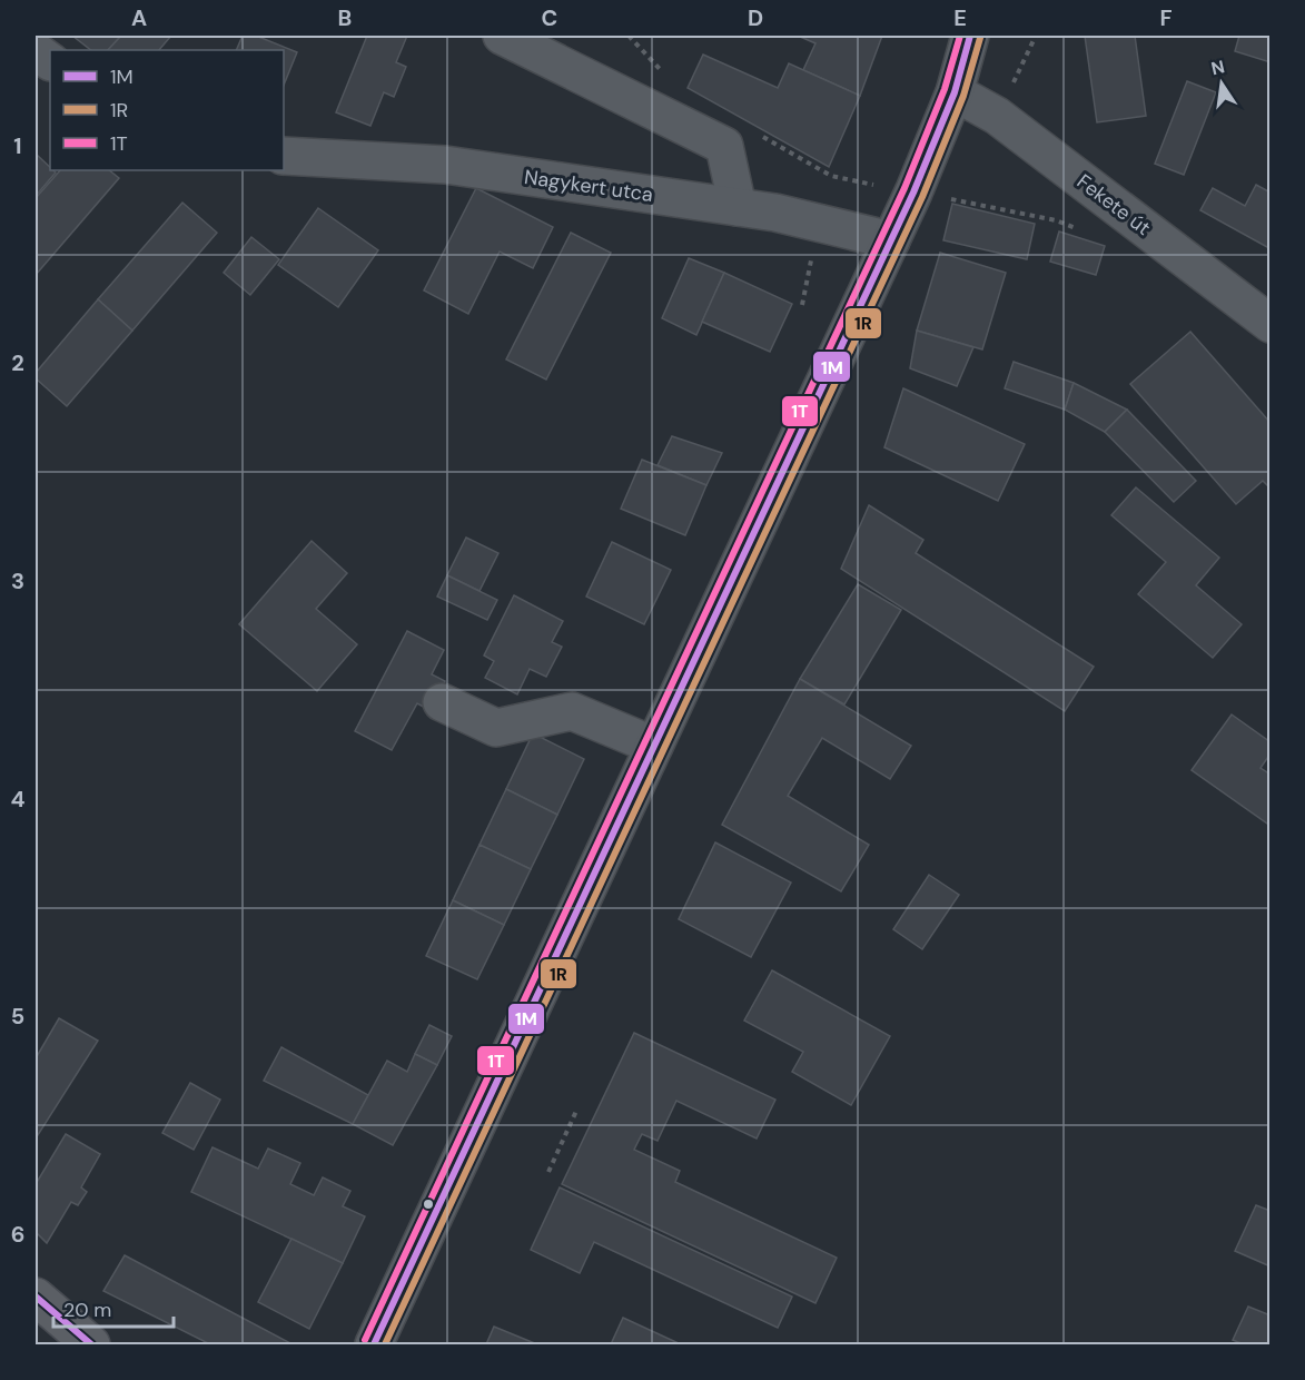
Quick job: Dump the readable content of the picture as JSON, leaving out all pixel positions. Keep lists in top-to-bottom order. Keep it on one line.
{"streets":{"street":["Nagykert utca","Fekete út"]},"lines":["transit line 1M","transit line 1T","transit line 1R"],"legend":["1M","1R","1T"],"scale_bar":"20 m","north":"top","grid":{"columns":["A","B","C","D","E","F"],"rows":["1","2","3","4","5","6"]}}
